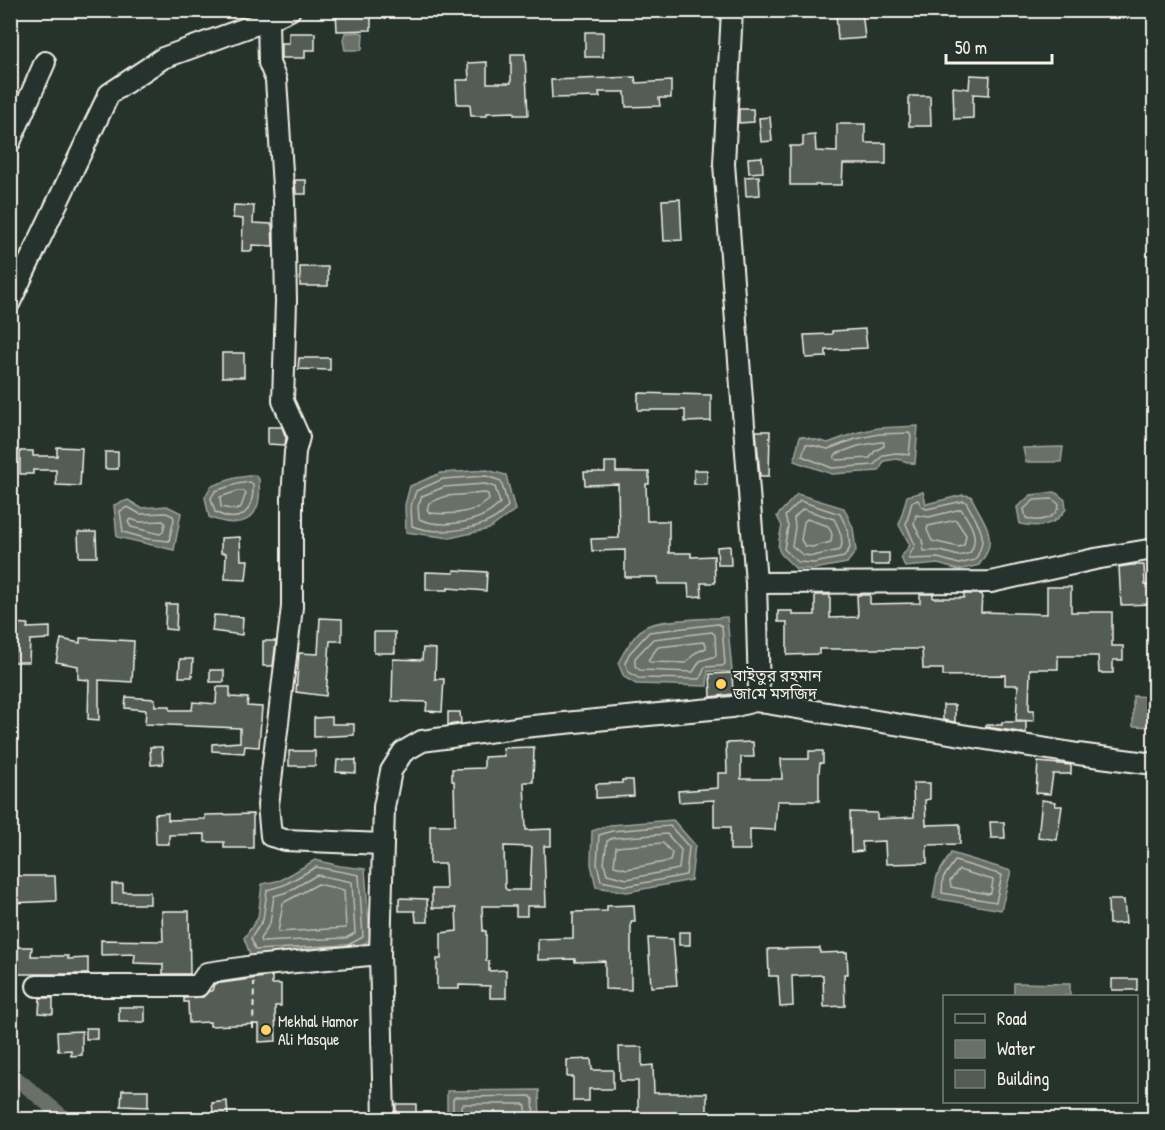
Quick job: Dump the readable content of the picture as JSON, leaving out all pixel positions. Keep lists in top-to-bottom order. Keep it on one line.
{"places":["বাইতুর রহমান জা‌মে মস‌জিদ","Mekhal Hamor Ali Masque"],"legend":["Road","Water","Building"],"scale_bar":"50 m"}
